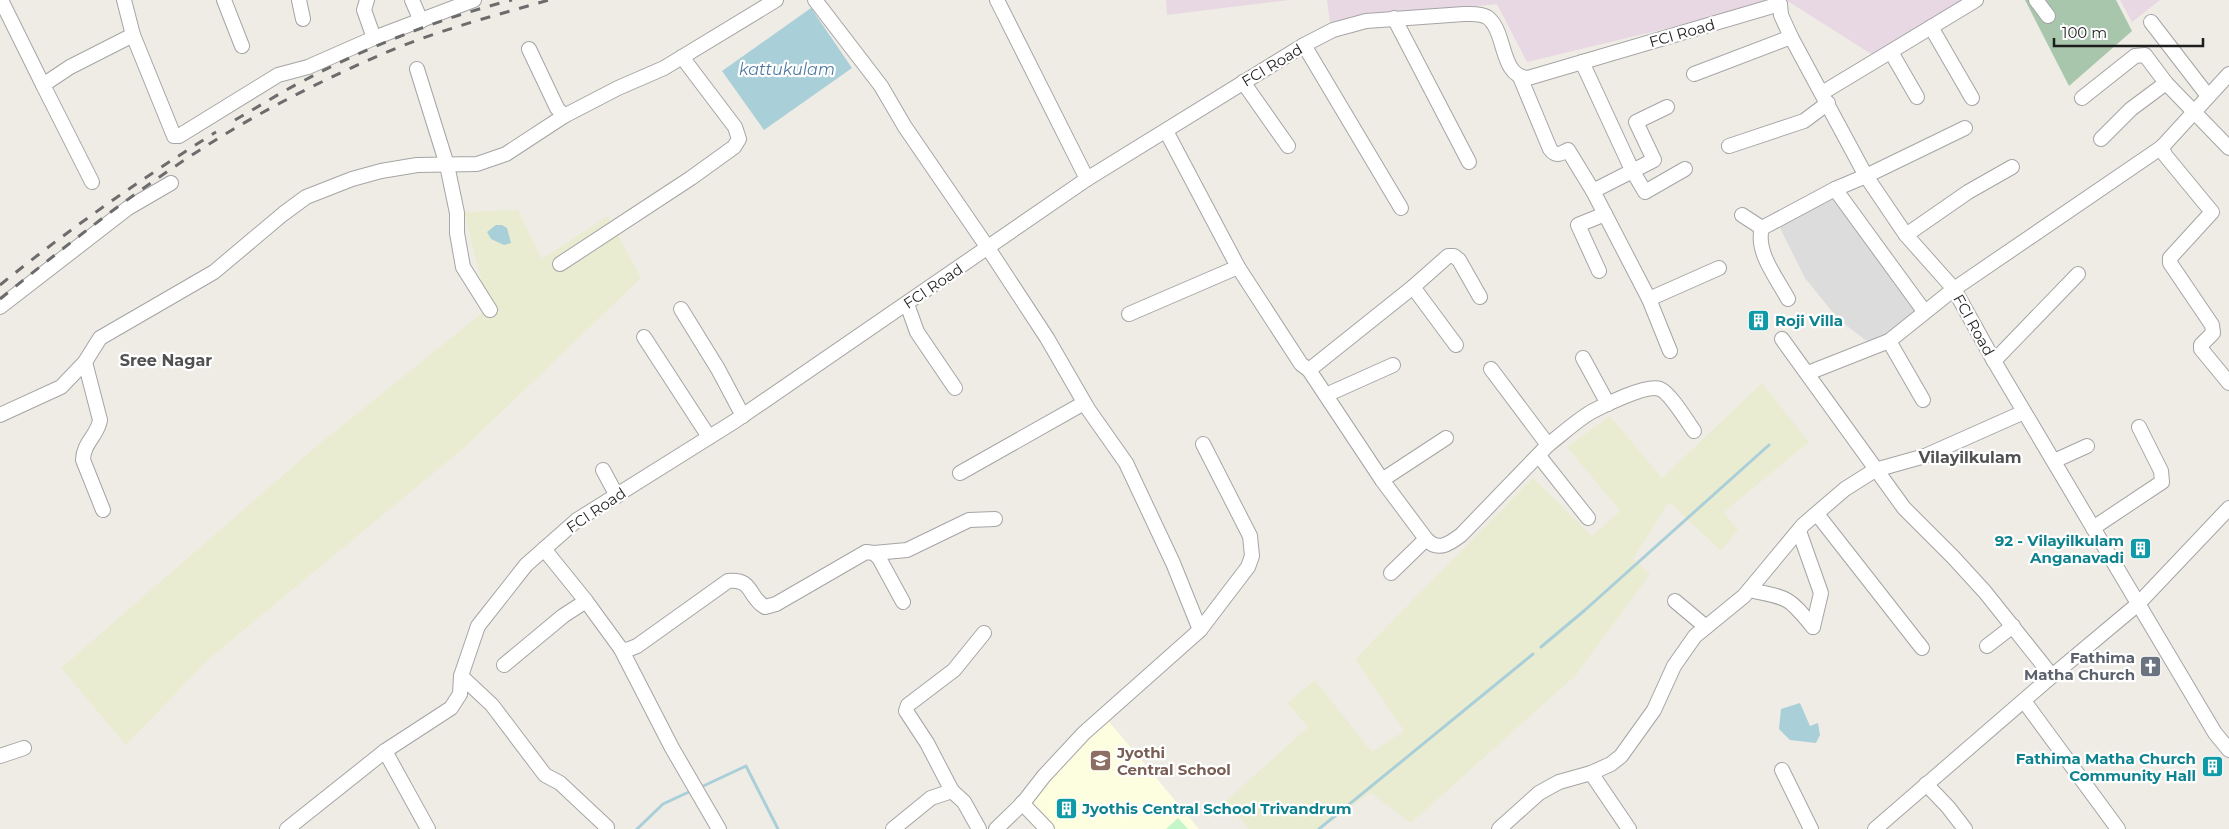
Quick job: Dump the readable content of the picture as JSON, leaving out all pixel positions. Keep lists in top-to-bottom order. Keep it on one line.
{"streets":{"street":["FCI Road"]},"districts":["Sree Nagar","Vilayilkulam"],"water":["kattukulam"],"places":{"building":["Roji Villa","92 - Vilayilkulam Anganavadi","Fathima Matha Church Community Hall","Jyothis Central School Trivandrum"],"church":["Fathima Matha Church"],"school or university":["Jyothi Central School"]},"scale_bar":"100 m"}
